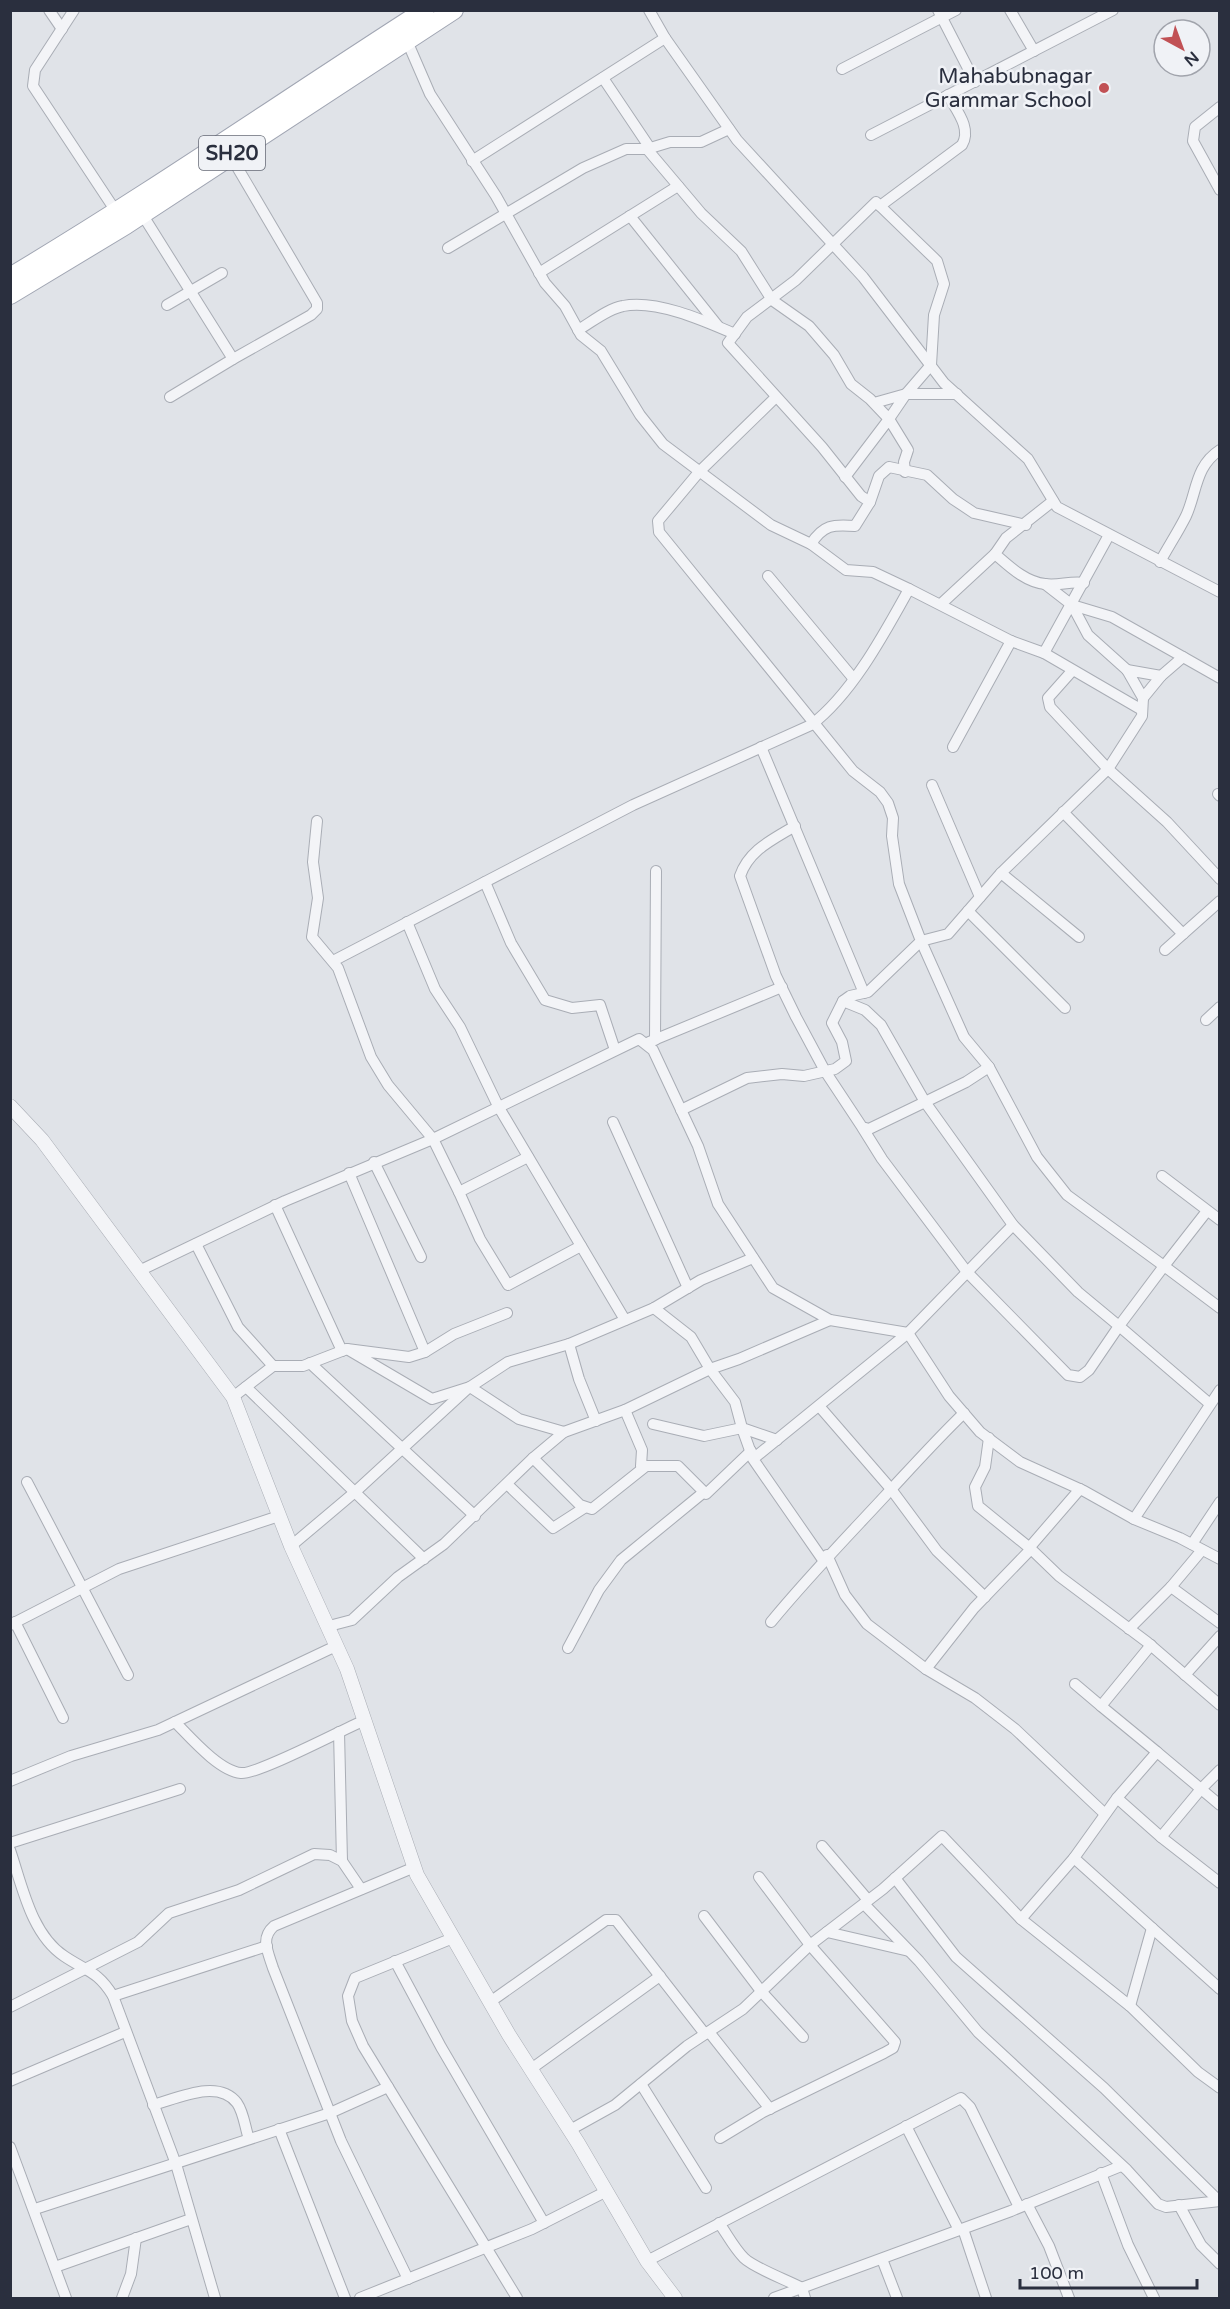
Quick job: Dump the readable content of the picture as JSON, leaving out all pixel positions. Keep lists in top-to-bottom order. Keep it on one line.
{"streets":{"main road":["SH20"]},"places":["Mahabubnagar Grammar School"],"scale_bar":"100 m","north":"bottom right"}
